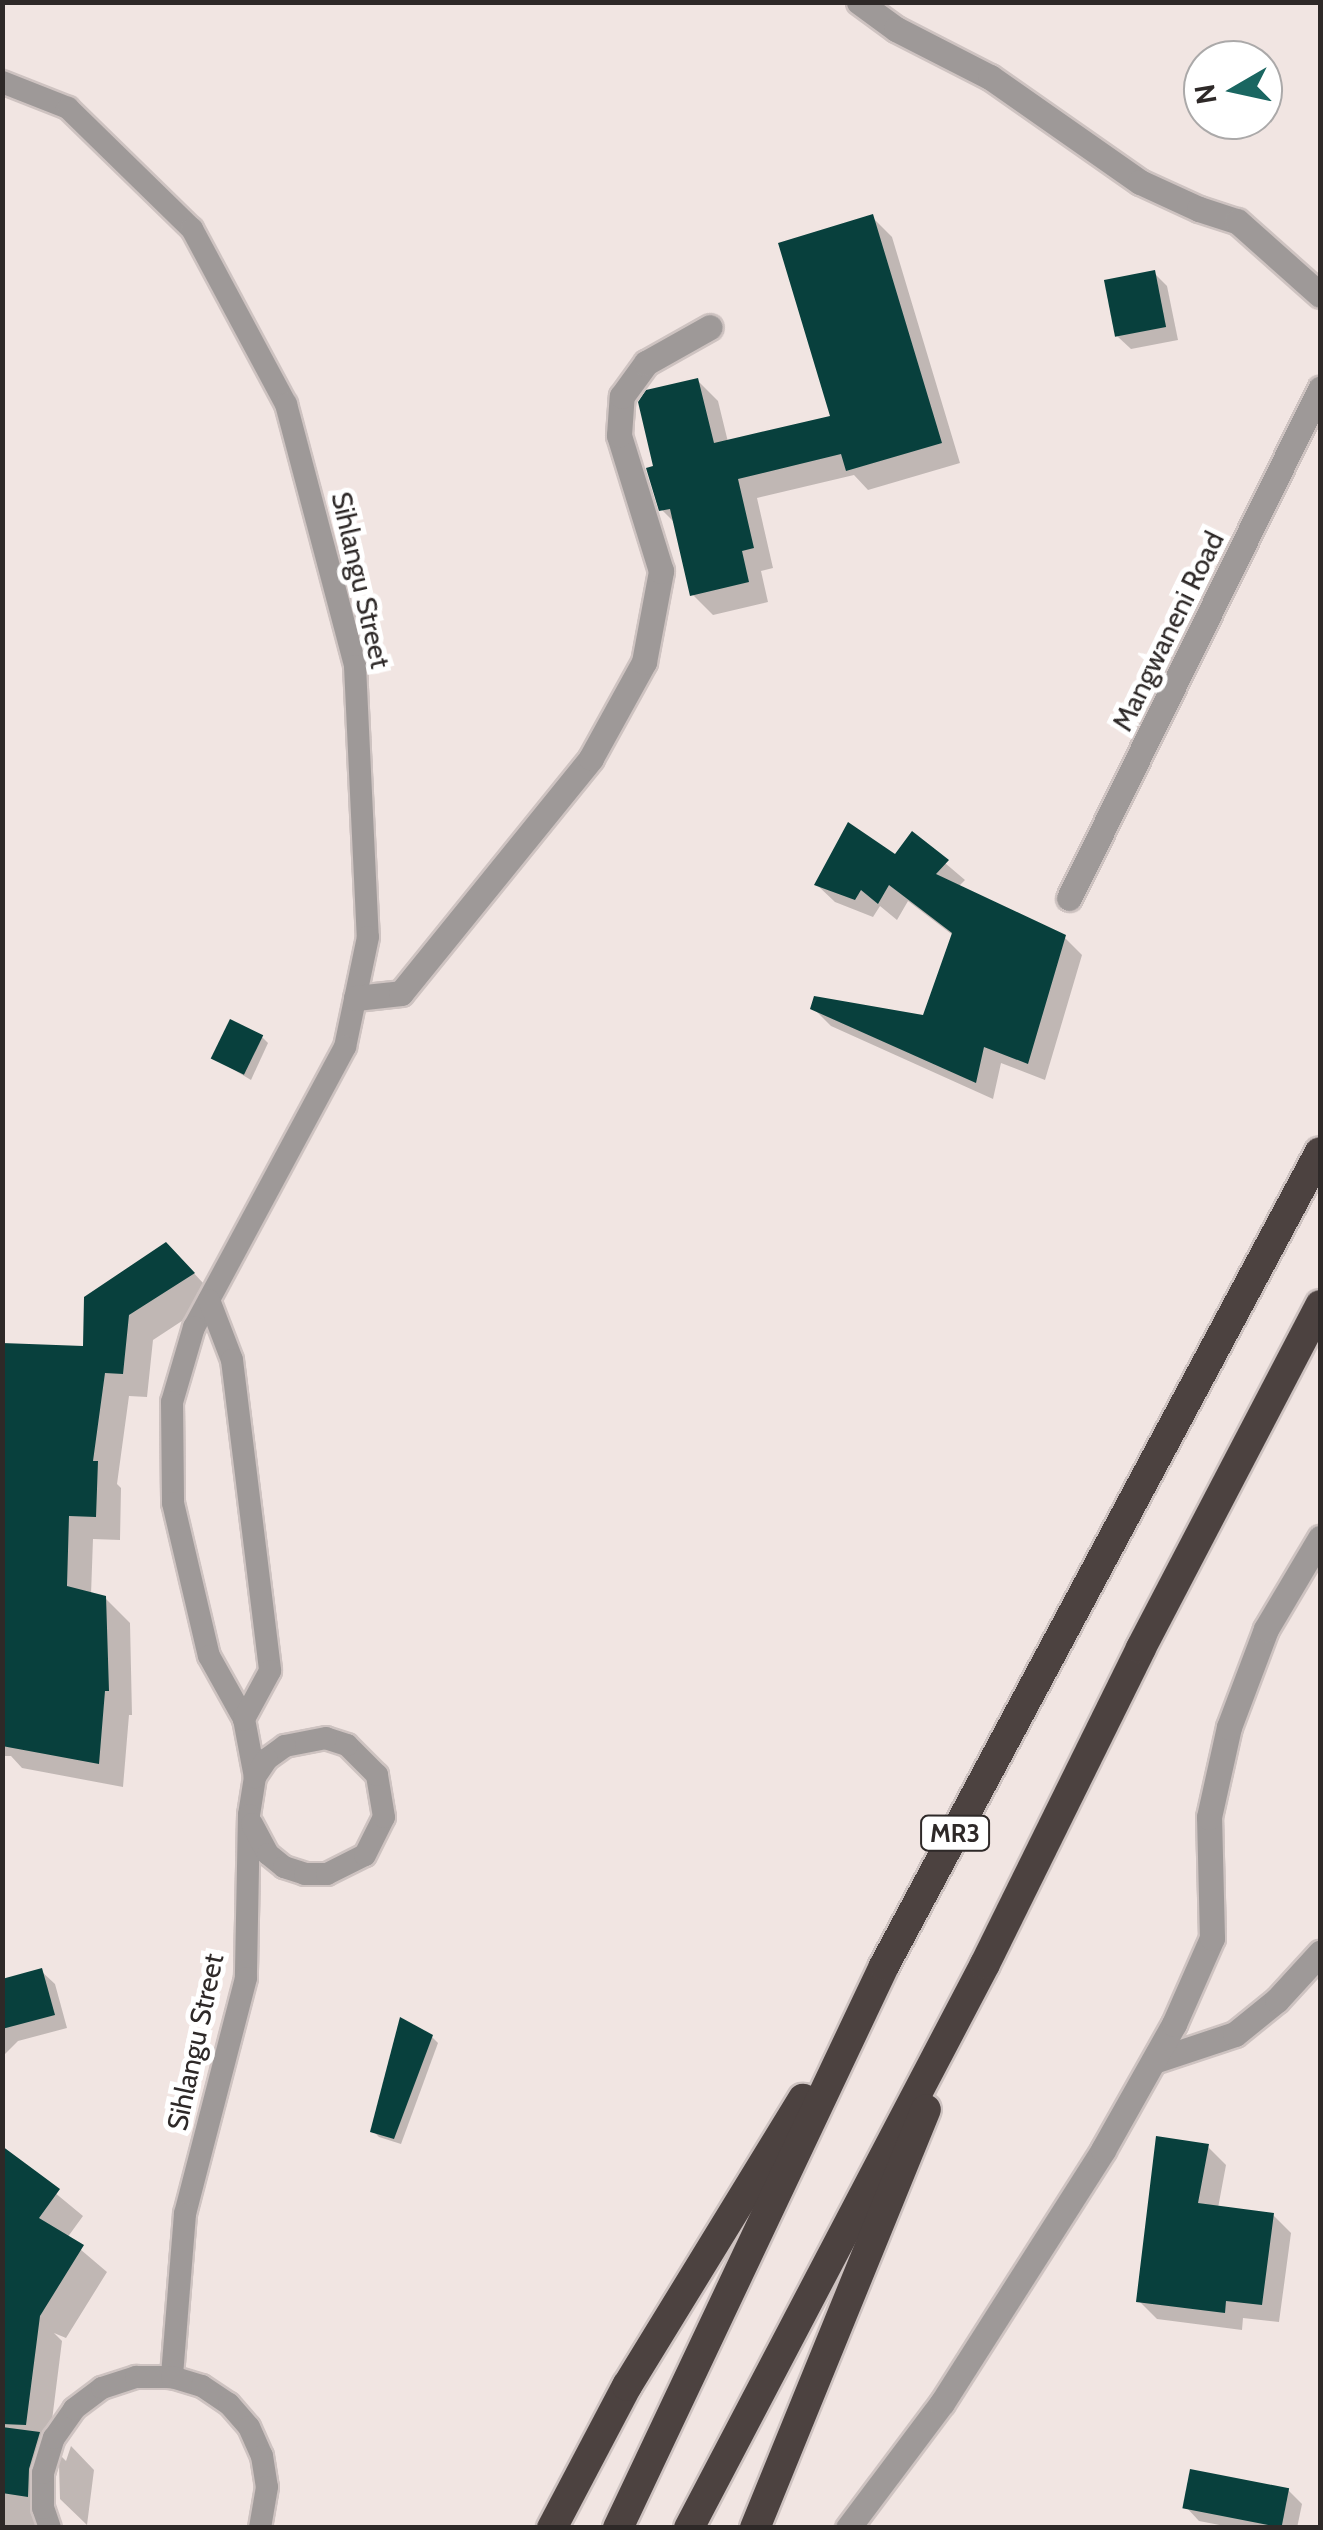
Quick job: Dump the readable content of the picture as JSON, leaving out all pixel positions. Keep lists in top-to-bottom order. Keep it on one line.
{"streets":{"highway":["MR3"],"street":["Mangwaneni Road"],"lane":["Sihlangu Street"]},"north":"left"}
